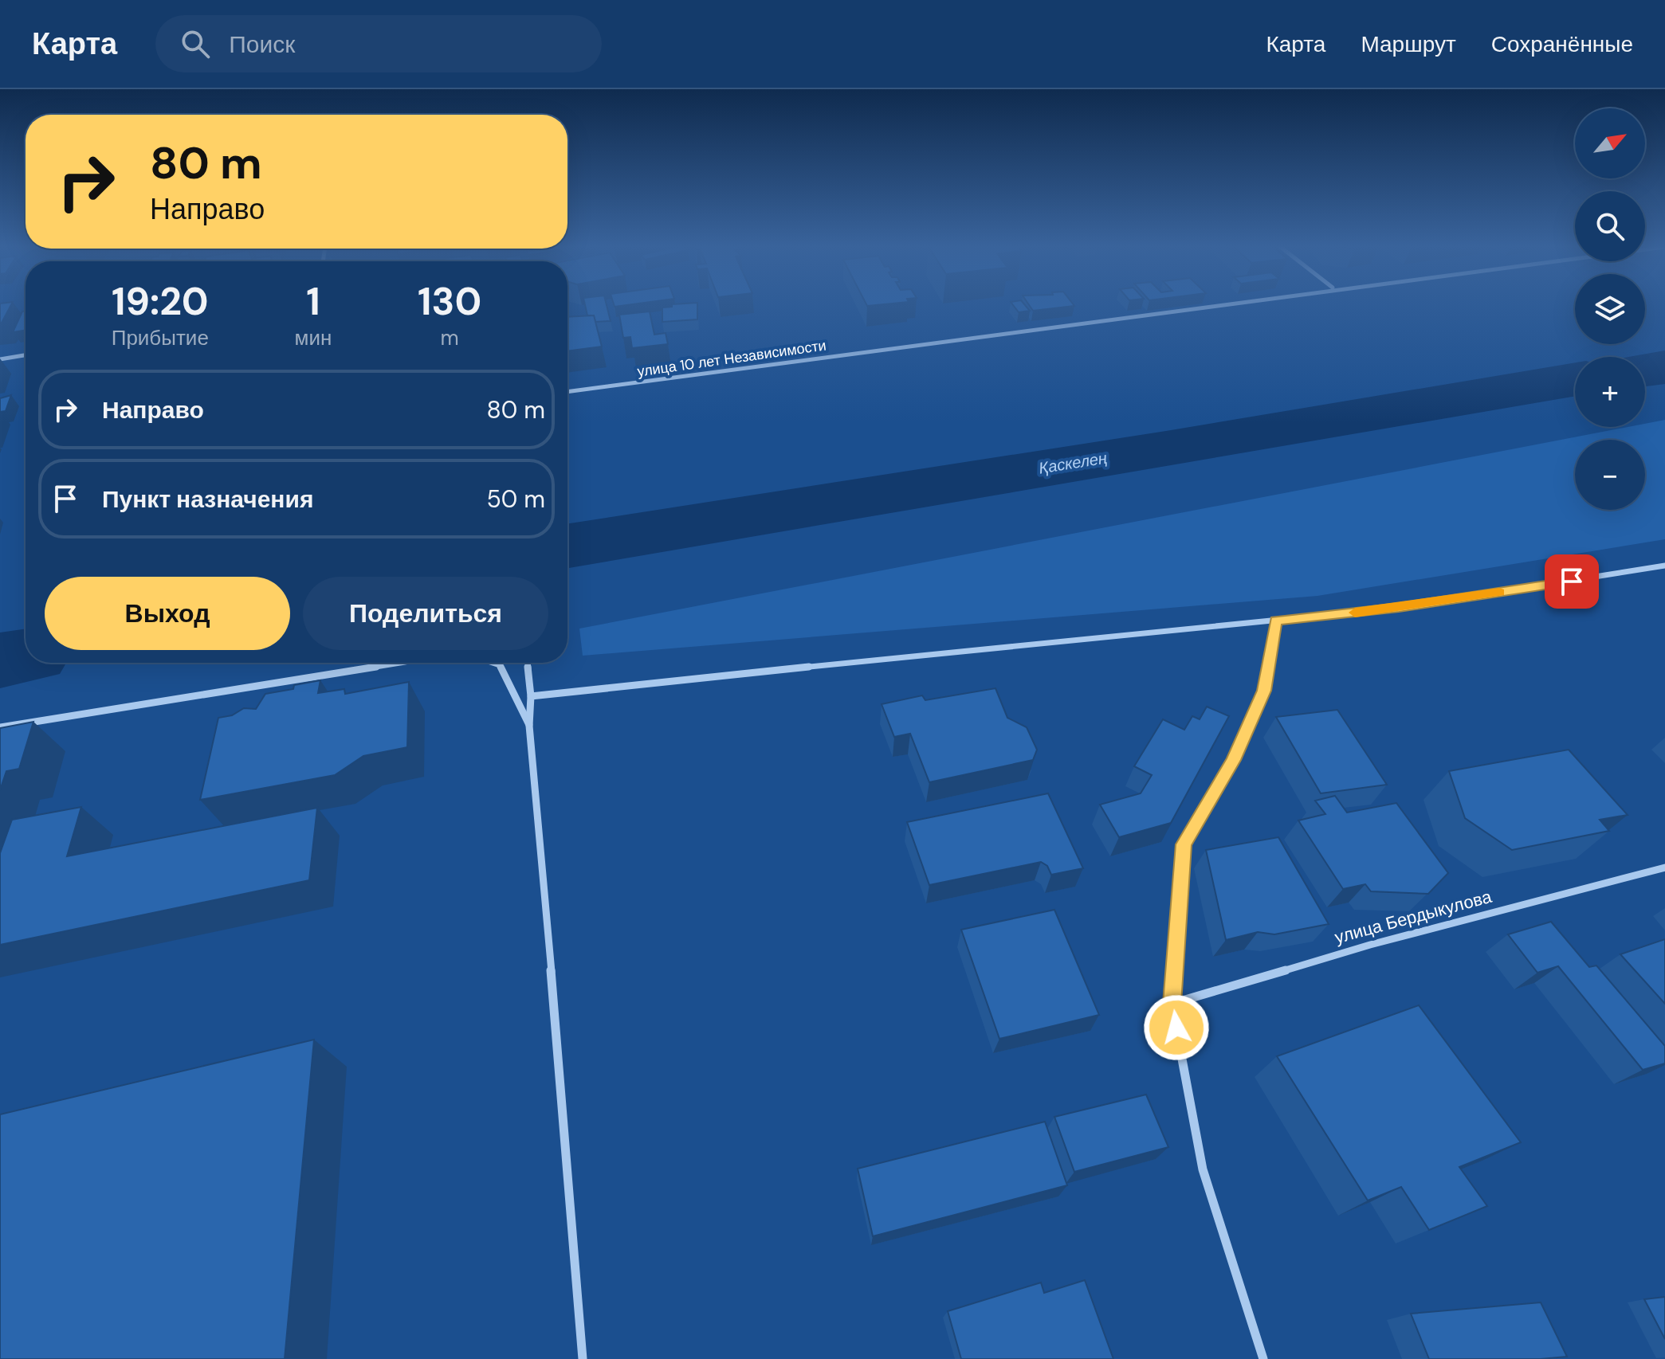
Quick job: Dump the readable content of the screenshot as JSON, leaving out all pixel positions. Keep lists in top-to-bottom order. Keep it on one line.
{"streets":{"street":["улица 10 лет Независимости","улица Бердыкулова"]},"water":["Қаскелең"],"north":"top right","page":{"header":"Карта","search":"Поиск","nav":["Карта","Маршрут","Сохранённые"],"map_buttons":["+","−"],"turn":["80 m","Направо"],"eta":["19:20","Прибытие","1","мин","130","m"],"list":[{"name":"Направо","value":"80 m"},{"name":"Пункт назначения","value":"50 m"}],"buttons":["Выход","Поделиться"]}}
